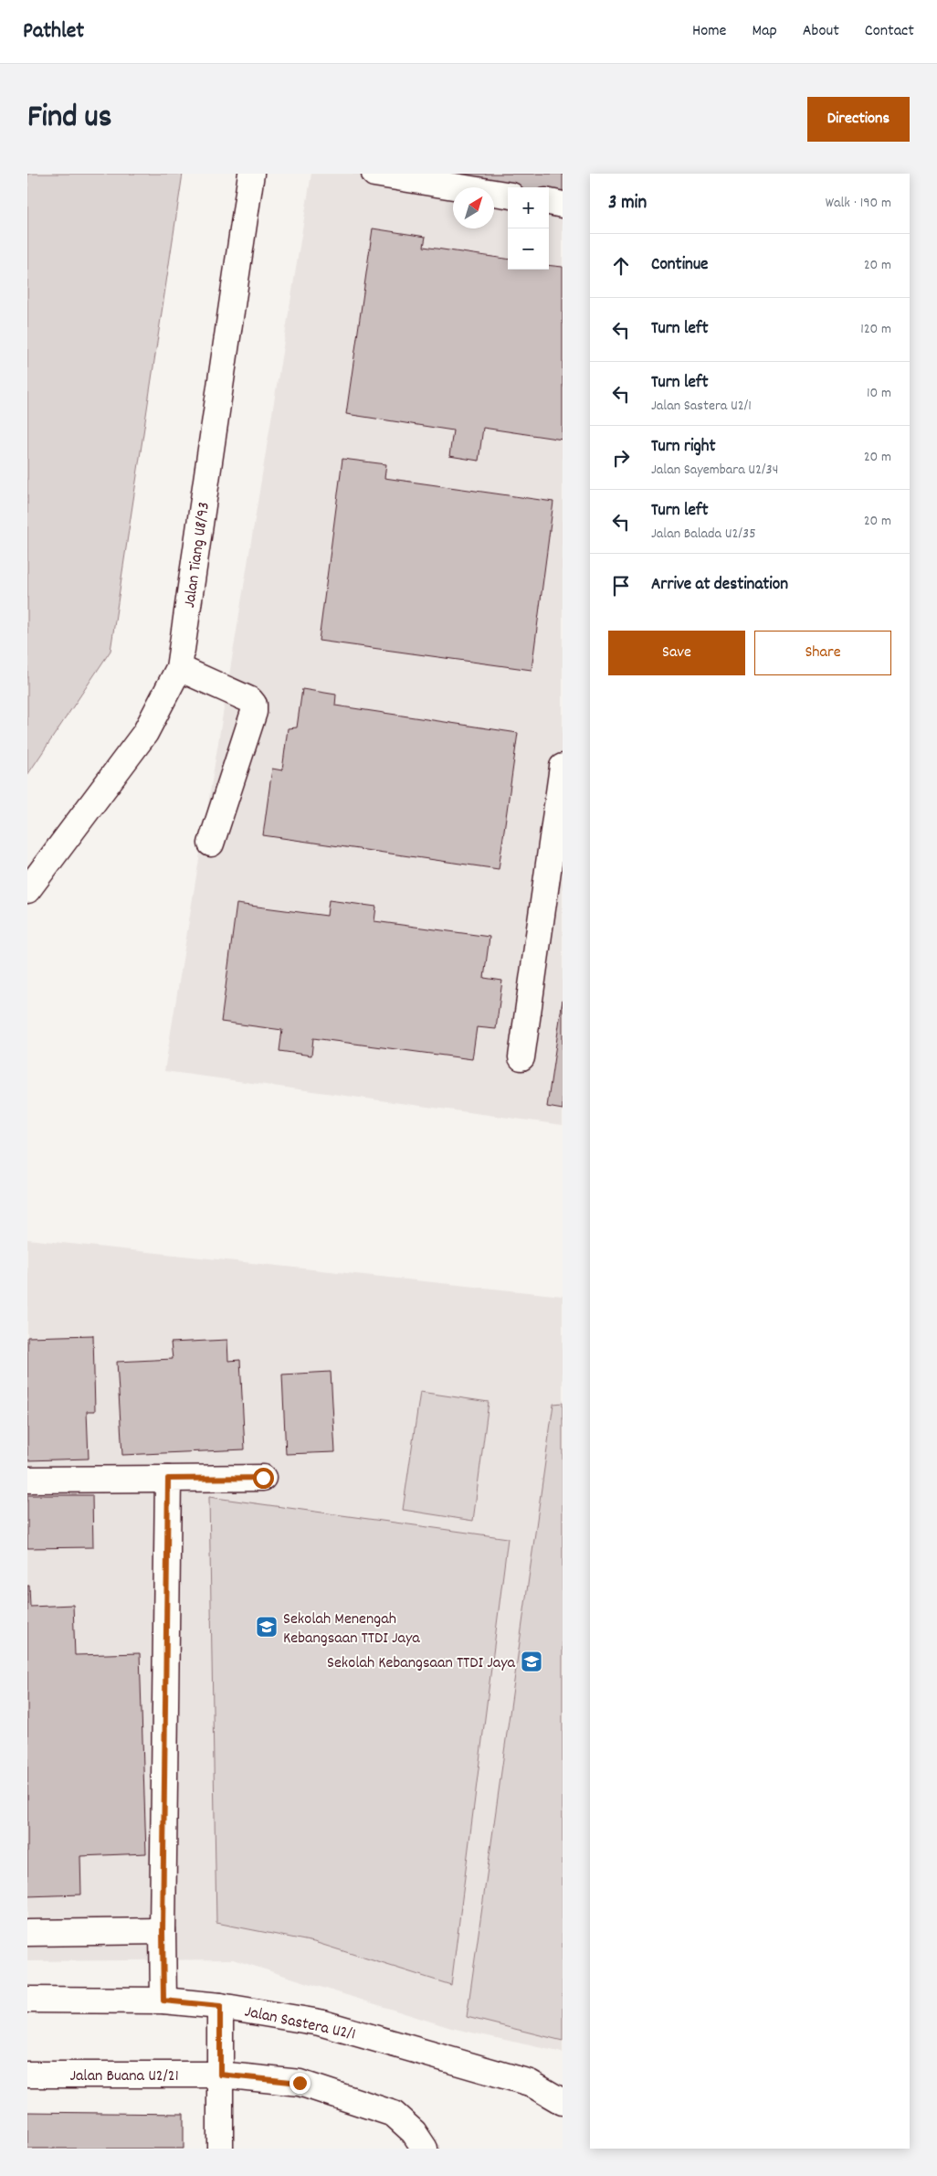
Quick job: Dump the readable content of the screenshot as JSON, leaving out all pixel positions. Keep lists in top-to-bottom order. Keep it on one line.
{"streets":{"street":["Jalan Tiang U8/93","Jalan Sastera U2/1","Jalan Buana U2/21"]},"places":{"school or university":["Sekolah Menengah Kebangsaan TTDI Jaya","Sekolah Kebangsaan TTDI Jaya"]},"north":"top right","page":{"header":"Pathlet","nav":["Home","Map","About","Contact"],"title":"Find us","buttons":["Directions",["Save","Share"]],"heading":["3 min","Walk · 190 m"],"map_buttons":["+","−"],"list":[["Continue","20 m"],["Turn left","120 m"],["Turn left","Jalan Sastera U2/1","10 m"],["Turn right","Jalan Sayembara U2/34","20 m"],["Turn left","Jalan Balada U2/35","20 m"],"Arrive at destination"]}}
